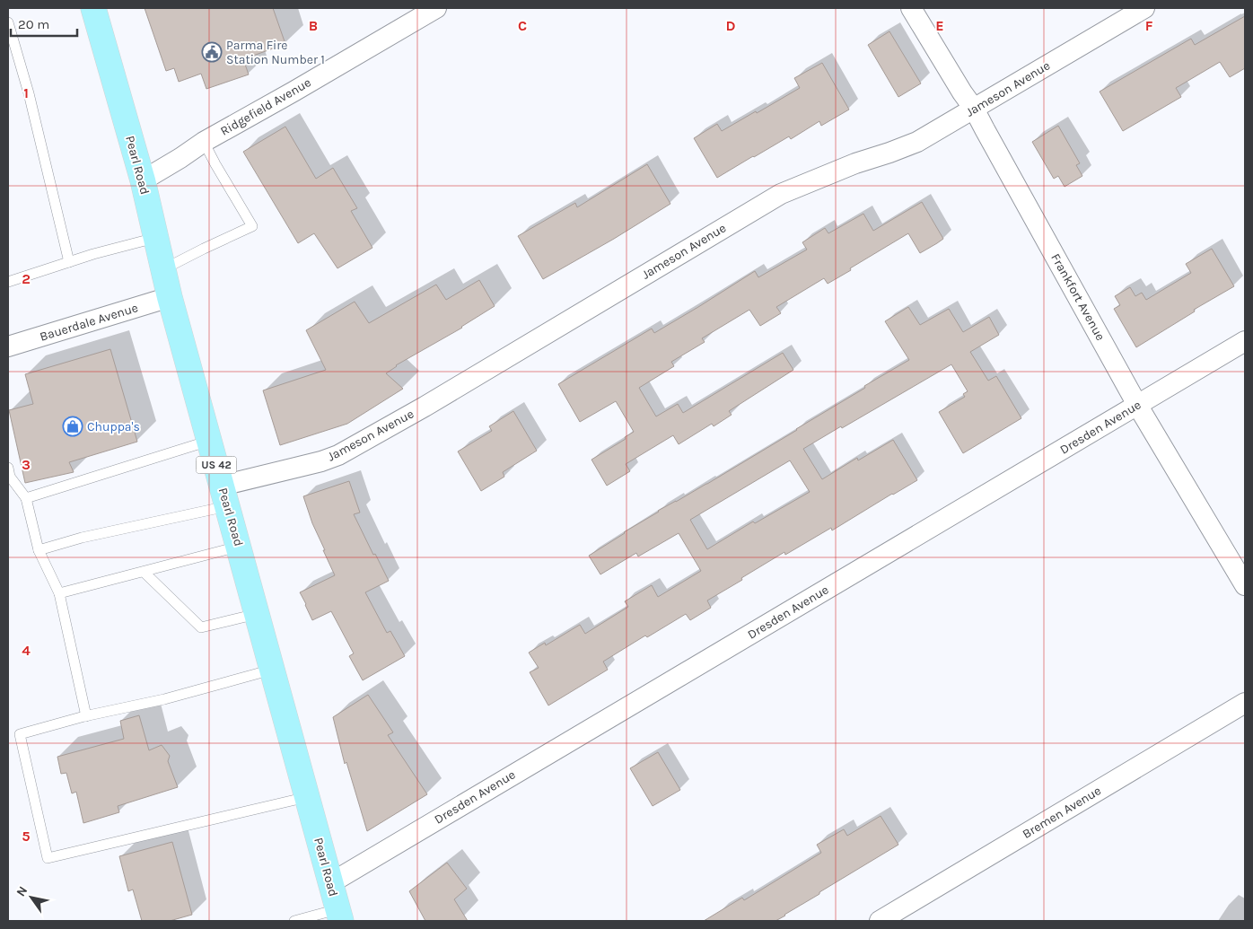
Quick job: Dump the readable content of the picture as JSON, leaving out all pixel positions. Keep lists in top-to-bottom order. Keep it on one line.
{"streets":{"main road":["Pearl Road","US 42"],"street":["Jameson Avenue","Ridgefield Avenue","Frankfort Avenue","Bauerdale Avenue","Dresden Avenue","Bremen Avenue"]},"crossings":[["Jameson Avenue","Pearl Road"],["Jameson Avenue","Frankfort Avenue"],["Ridgefield Avenue","Pearl Road"],["Pearl Road","Bauerdale Avenue"],["Pearl Road","Dresden Avenue"],["Frankfort Avenue","Dresden Avenue"]],"places":{"public building":["Parma Fire Station Number 1"],"shop":["Chuppa's"]},"scale_bar":"20 m","north":"top left","grid":{"columns":["B","C","D","E","F"],"rows":["1","2","3","4","5"]}}
